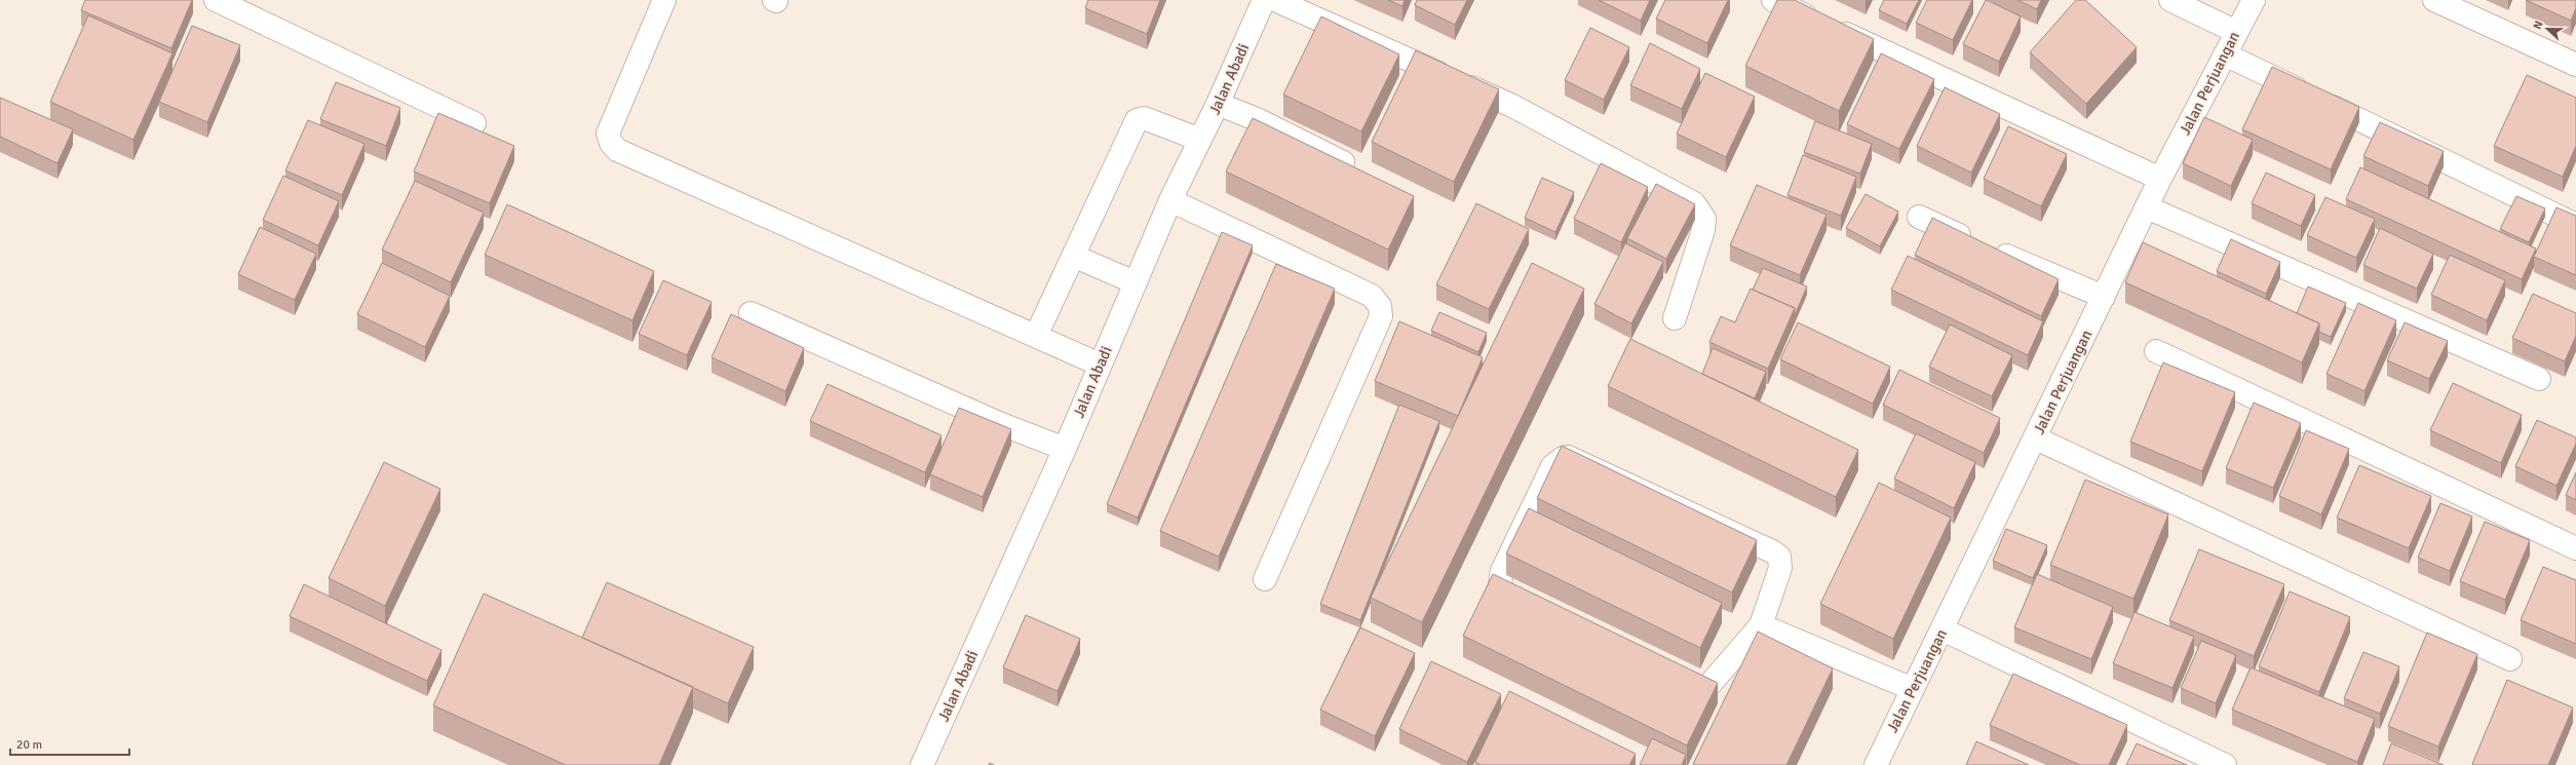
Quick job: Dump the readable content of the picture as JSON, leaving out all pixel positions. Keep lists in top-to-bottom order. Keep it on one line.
{"streets":{"street":["Jalan Abadi","Jalan Perjuangan"]},"scale_bar":"20 m","north":"left"}
